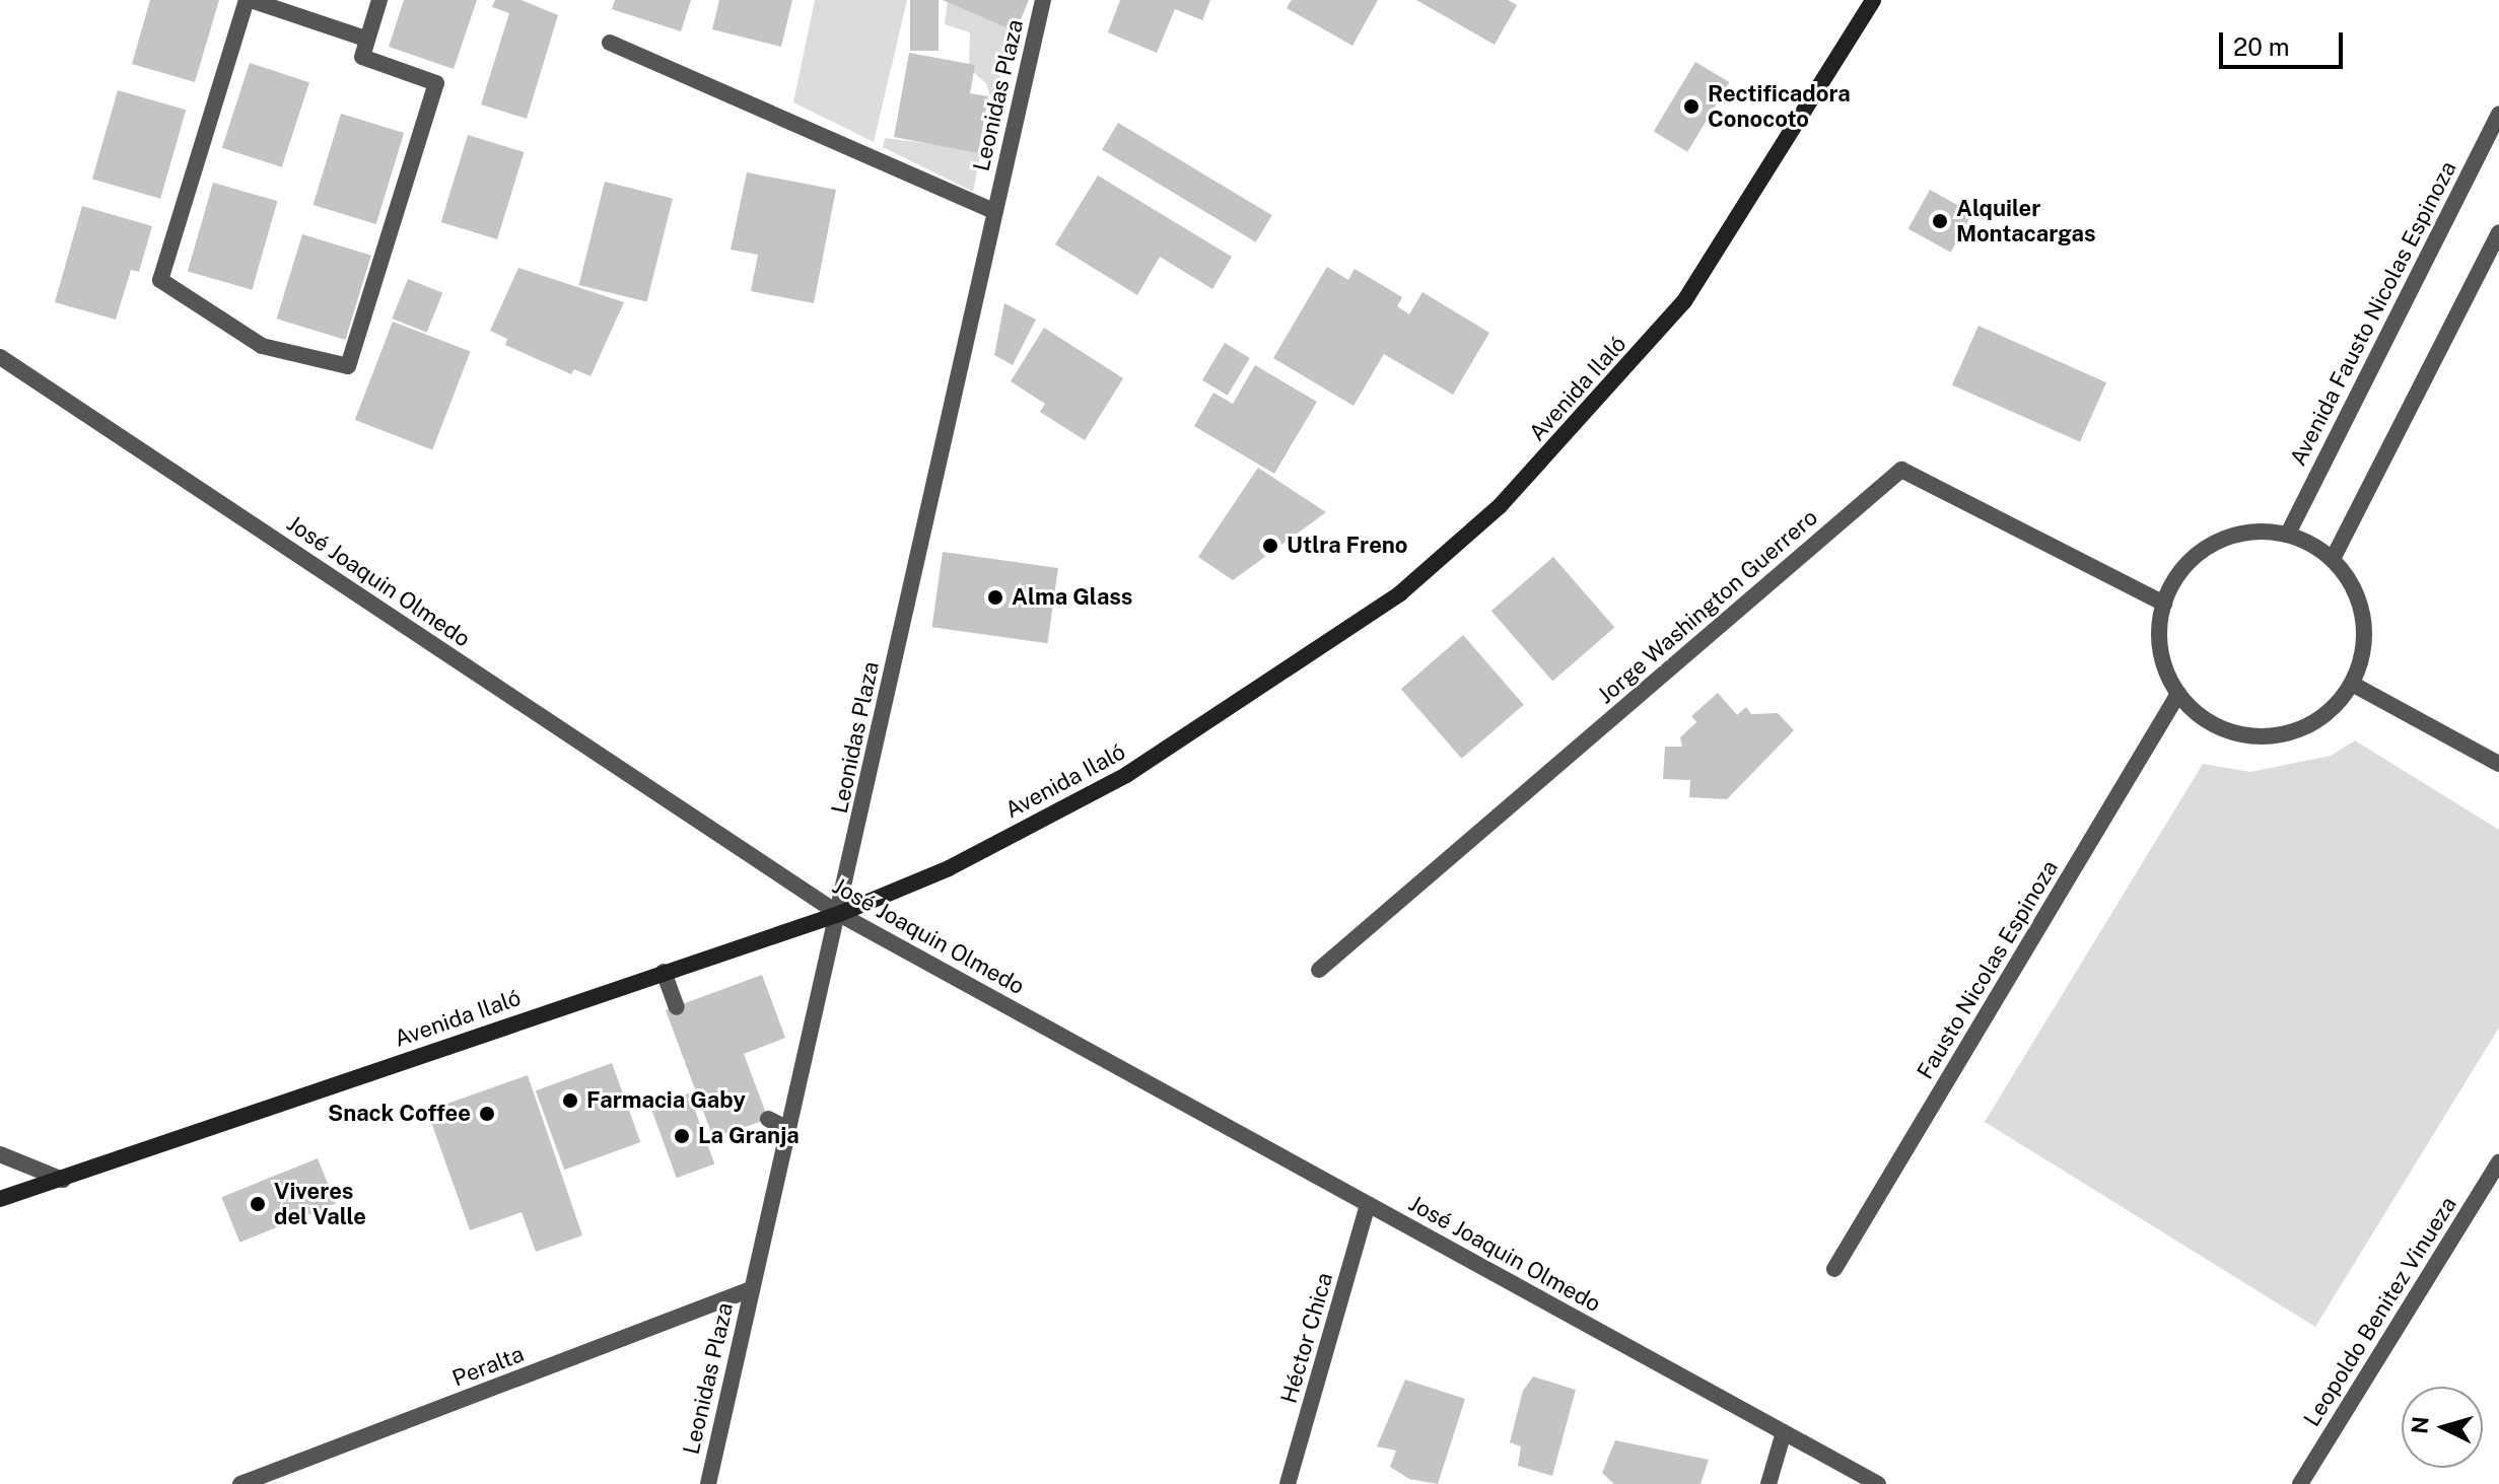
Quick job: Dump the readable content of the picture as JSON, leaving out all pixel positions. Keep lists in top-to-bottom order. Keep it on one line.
{"streets":{"main road":["Avenida Ilaló"],"street":["Leonidas Plaza","Avenida Fausto Nicolas Espinoza","José Joaquin Olmedo","Jorge Washington Guerrero","Fausto Nicolas Espinoza","Leopoldo Benitez Vinueza","Héctor Chica","Peralta"]},"crossings":[["Leonidas Plaza","Avenida Ilaló"],["Leonidas Plaza","José Joaquin Olmedo"],["Leonidas Plaza","Peralta"],["Avenida Fausto Nicolas Espinoza","Jorge Washington Guerrero"],["Avenida Fausto Nicolas Espinoza","Fausto Nicolas Espinoza"],["Avenida Ilaló","José Joaquin Olmedo"],["José Joaquin Olmedo","Héctor Chica"],["Jorge Washington Guerrero","Fausto Nicolas Espinoza"]],"places":["Rectificadora Conocoto","Alquiler Montacargas","Utlra Freno","Alma Glass","Farmacia Gaby","Snack Coffee","La Granja","Viveres del Valle"],"scale_bar":"20 m","north":"left"}
